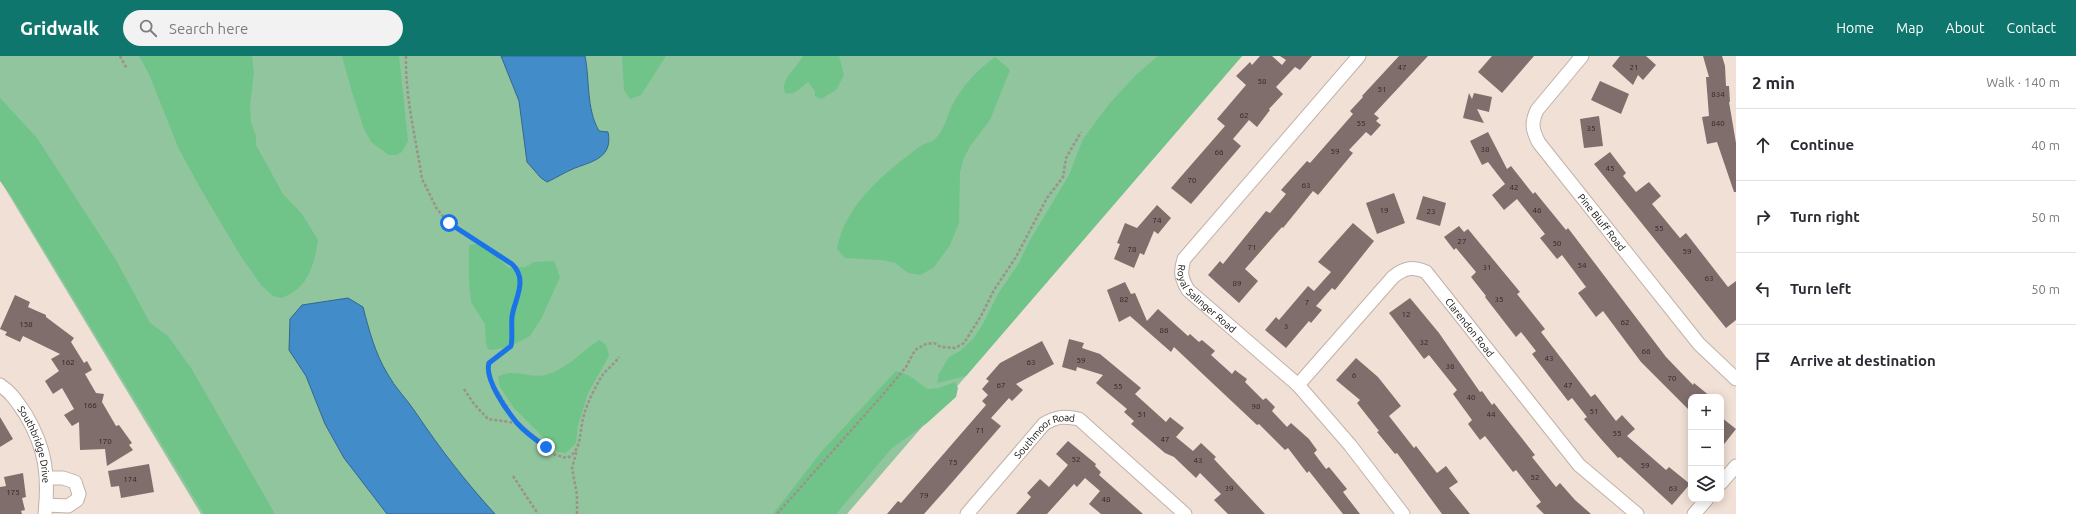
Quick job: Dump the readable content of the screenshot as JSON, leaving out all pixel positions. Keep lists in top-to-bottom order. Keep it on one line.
{"streets":{"street":["Pine Bluff Road","Royal Salinger Road","Clarendon Road","Southmoor Road","Southbridge Drive"]},"crossings":[["Royal Salinger Road","Clarendon Road"]],"house_numbers":["47","21","58","51","834","62","55","840","35","38","59","66","45","70","63","42","19","46","23","74","55","27","50","71","78","59","54","31","63","89","82","35","7","12","62","158","3","86","32","66","43","59","162","63","36","6","70","67","47","55","40","166","98","51","51","44","71","55","47","170","52","43","75","59","52","174","39","63","175","79","48"],"page":{"header":"Gridwalk","search":"Search here","nav":["Home","Map","About","Contact"],"heading":["2 min","Walk · 140 m"],"list":[["Continue","40 m"],["Turn right","50 m"],["Turn left","50 m"],"Arrive at destination"],"map_buttons":["+","−"]}}
